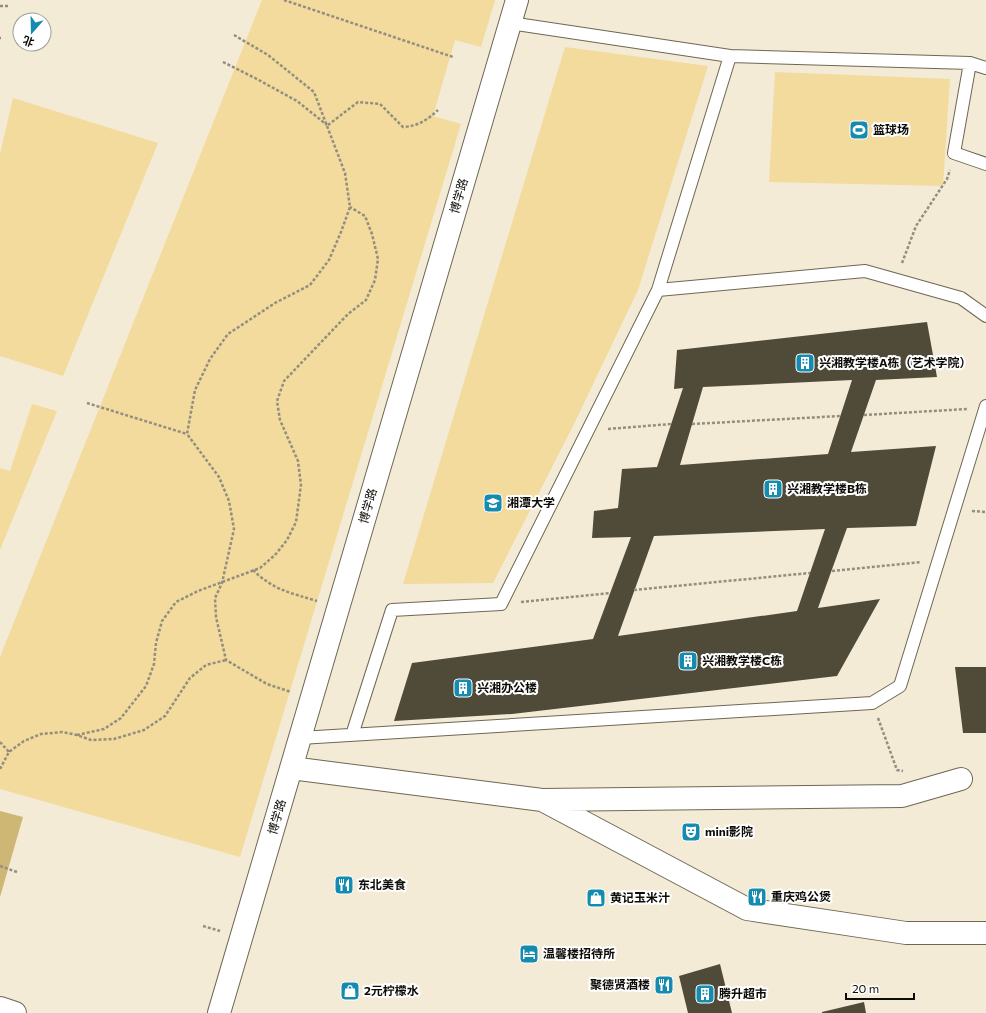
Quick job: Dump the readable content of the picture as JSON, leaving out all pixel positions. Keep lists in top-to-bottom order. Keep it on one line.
{"streets":{"street":["博学路"]},"places":{"sports":["篮球场"],"building":["兴湘教学楼A栋（艺术学院）","兴湘教学楼B栋","兴湘教学楼C栋","兴湘办公楼","腾升超市"],"school or university":["湘潭大学"],"theatre":["mini影院"],"restaurant":["东北美食","重庆鸡公煲","聚德贤酒楼"],"shop":["黄记玉米汁","2元柠檬水"],"hotel":["温馨楼招待所"]},"scale_bar":"20 m","north":"bottom"}
